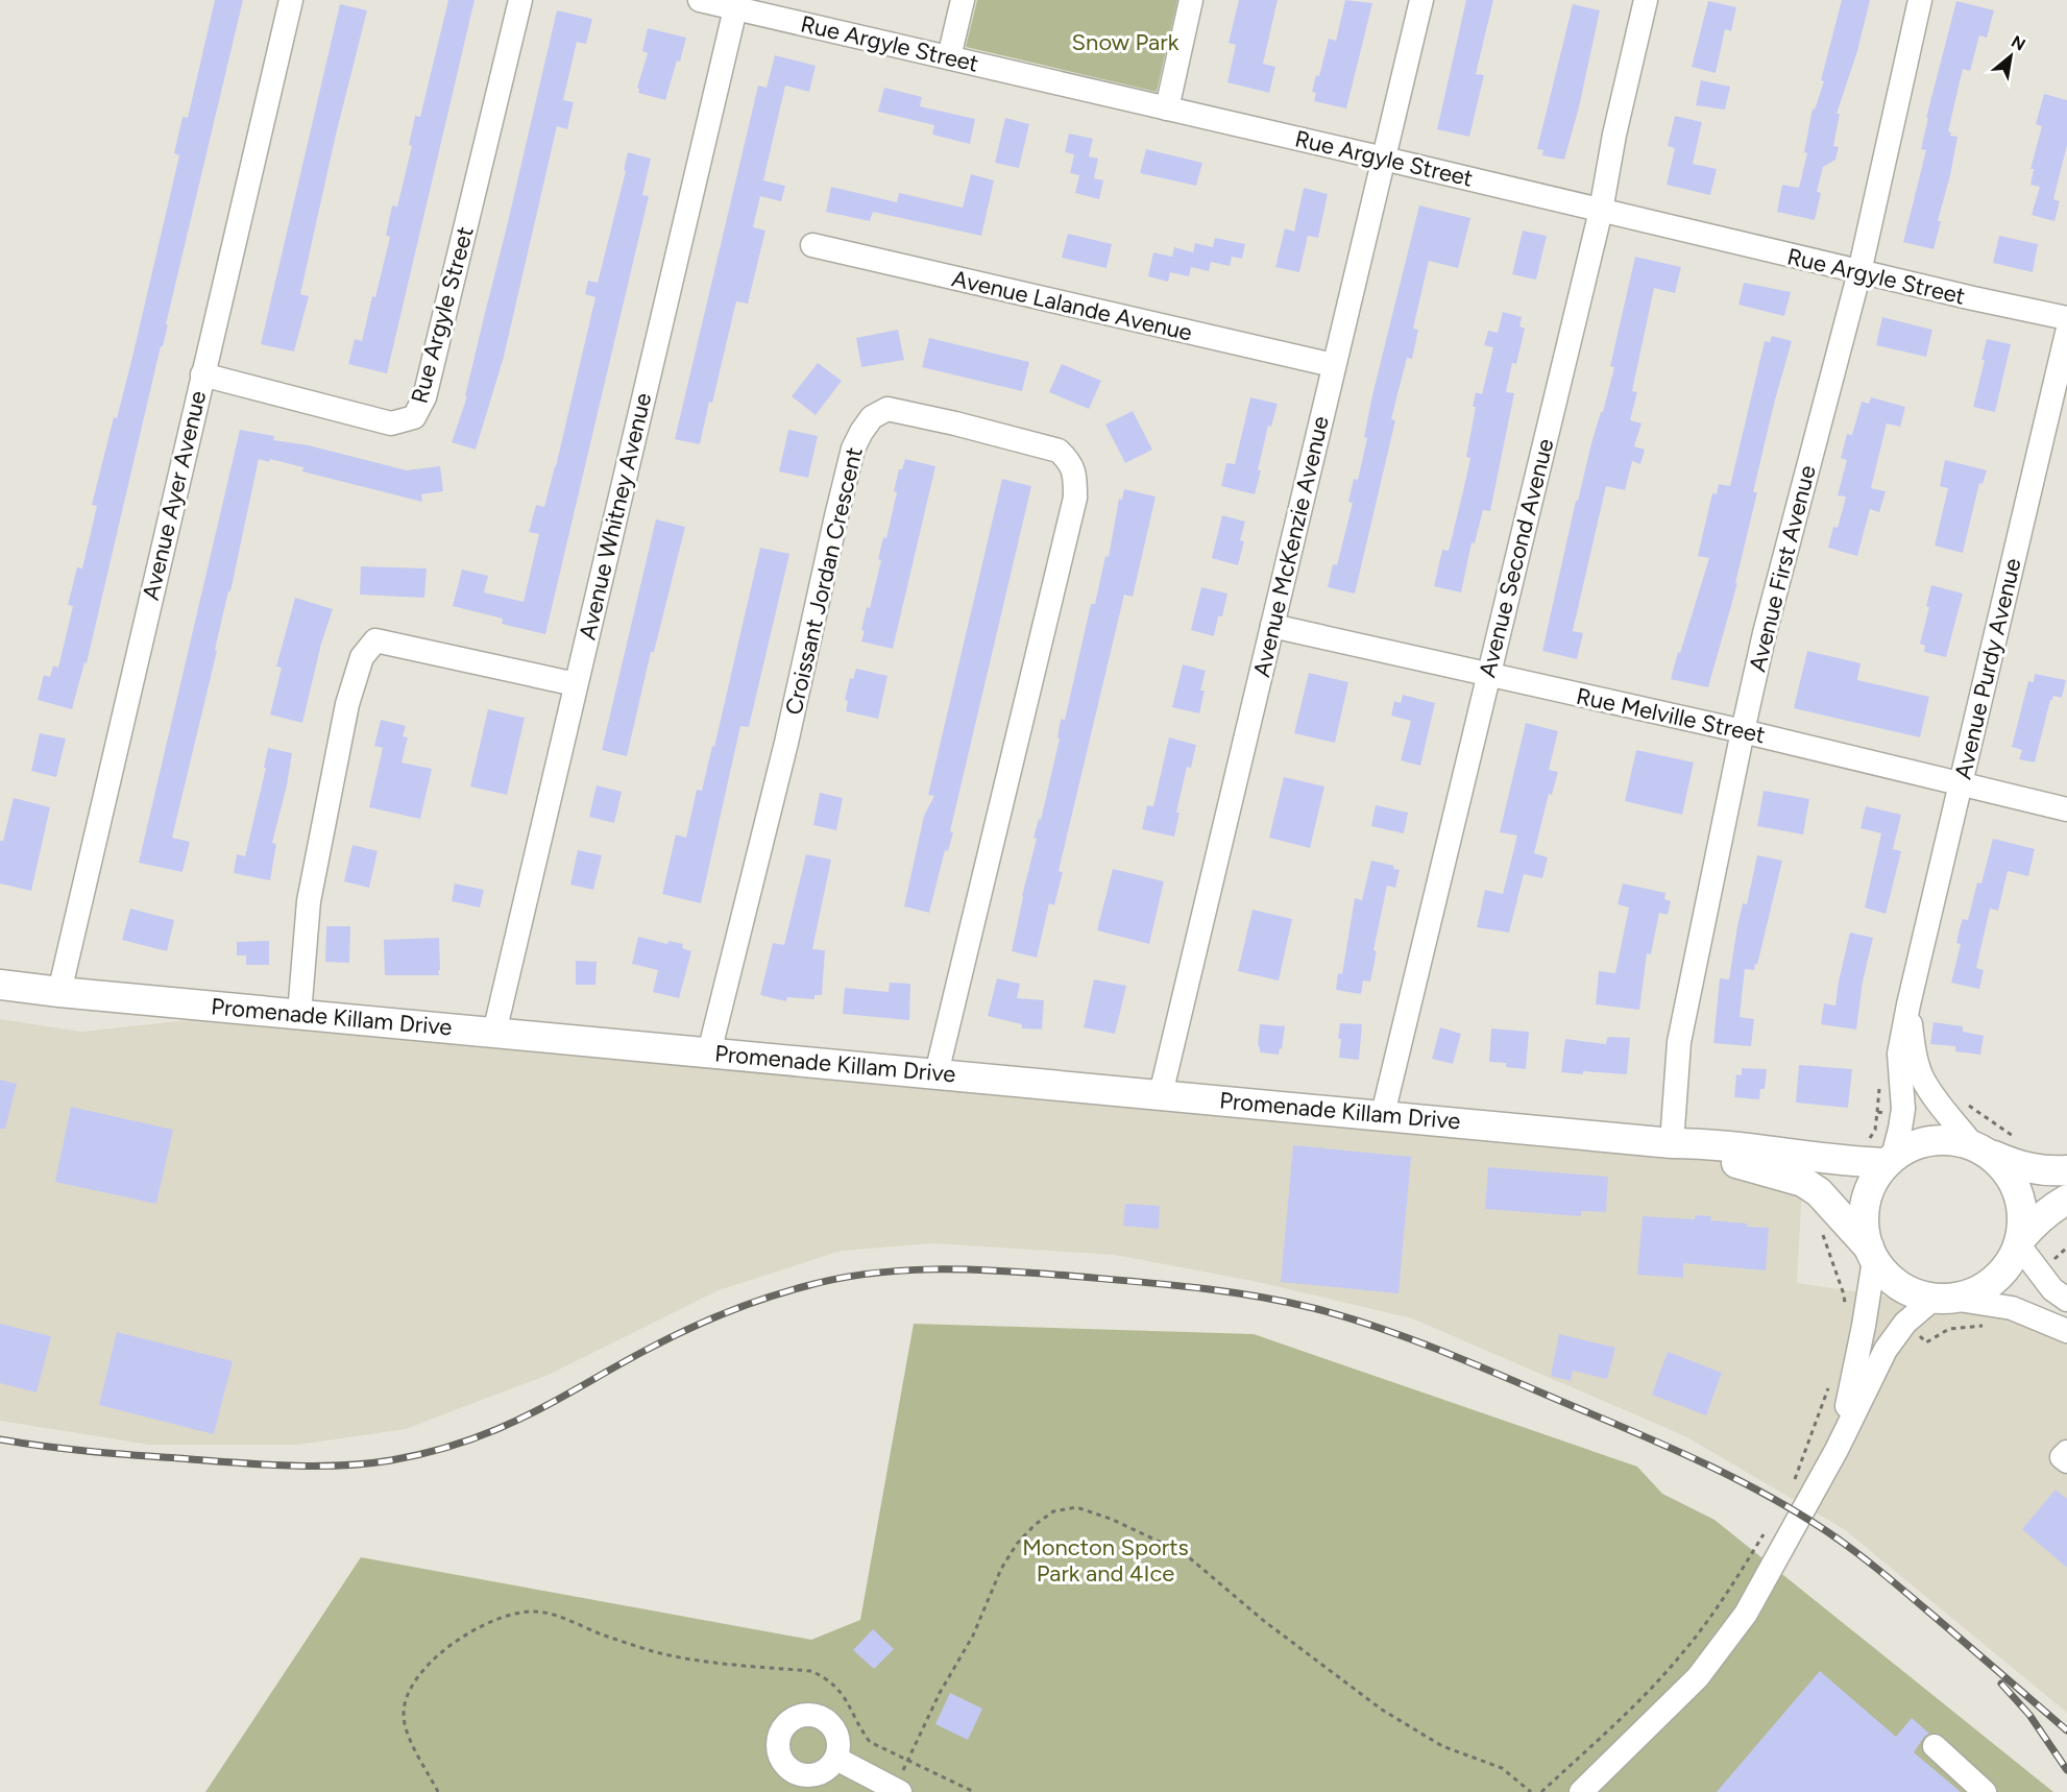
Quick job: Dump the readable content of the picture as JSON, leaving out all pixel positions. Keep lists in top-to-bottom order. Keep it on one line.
{"streets":{"main road":["Promenade Killam Drive"],"street":["Rue Argyle Street","Avenue Lalande Avenue","Avenue Ayer Avenue","Avenue Whitney Avenue","Avenue McKenzie Avenue","Avenue Second Avenue","Avenue First Avenue","Croissant Jordan Crescent","Avenue Purdy Avenue","Rue Melville Street"]},"crossings":[["Rue Argyle Street","Avenue Ayer Avenue"],["Rue Argyle Street","Avenue Whitney Avenue"],["Rue Argyle Street","Avenue McKenzie Avenue"],["Rue Argyle Street","Avenue Second Avenue"],["Rue Argyle Street","Avenue First Avenue"],["Avenue Lalande Avenue","Avenue McKenzie Avenue"],["Avenue Ayer Avenue","Promenade Killam Drive"],["Avenue Whitney Avenue","Promenade Killam Drive"],["Avenue McKenzie Avenue","Rue Melville Street"],["Avenue McKenzie Avenue","Promenade Killam Drive"],["Avenue Second Avenue","Rue Melville Street"],["Avenue Second Avenue","Promenade Killam Drive"],["Avenue First Avenue","Rue Melville Street"],["Avenue First Avenue","Promenade Killam Drive"],["Croissant Jordan Crescent","Promenade Killam Drive"],["Avenue Purdy Avenue","Rue Melville Street"],["Avenue Purdy Avenue","Promenade Killam Drive"]],"parks":["Snow Park","Moncton Sports Park and 4Ice"],"north":"top right"}
